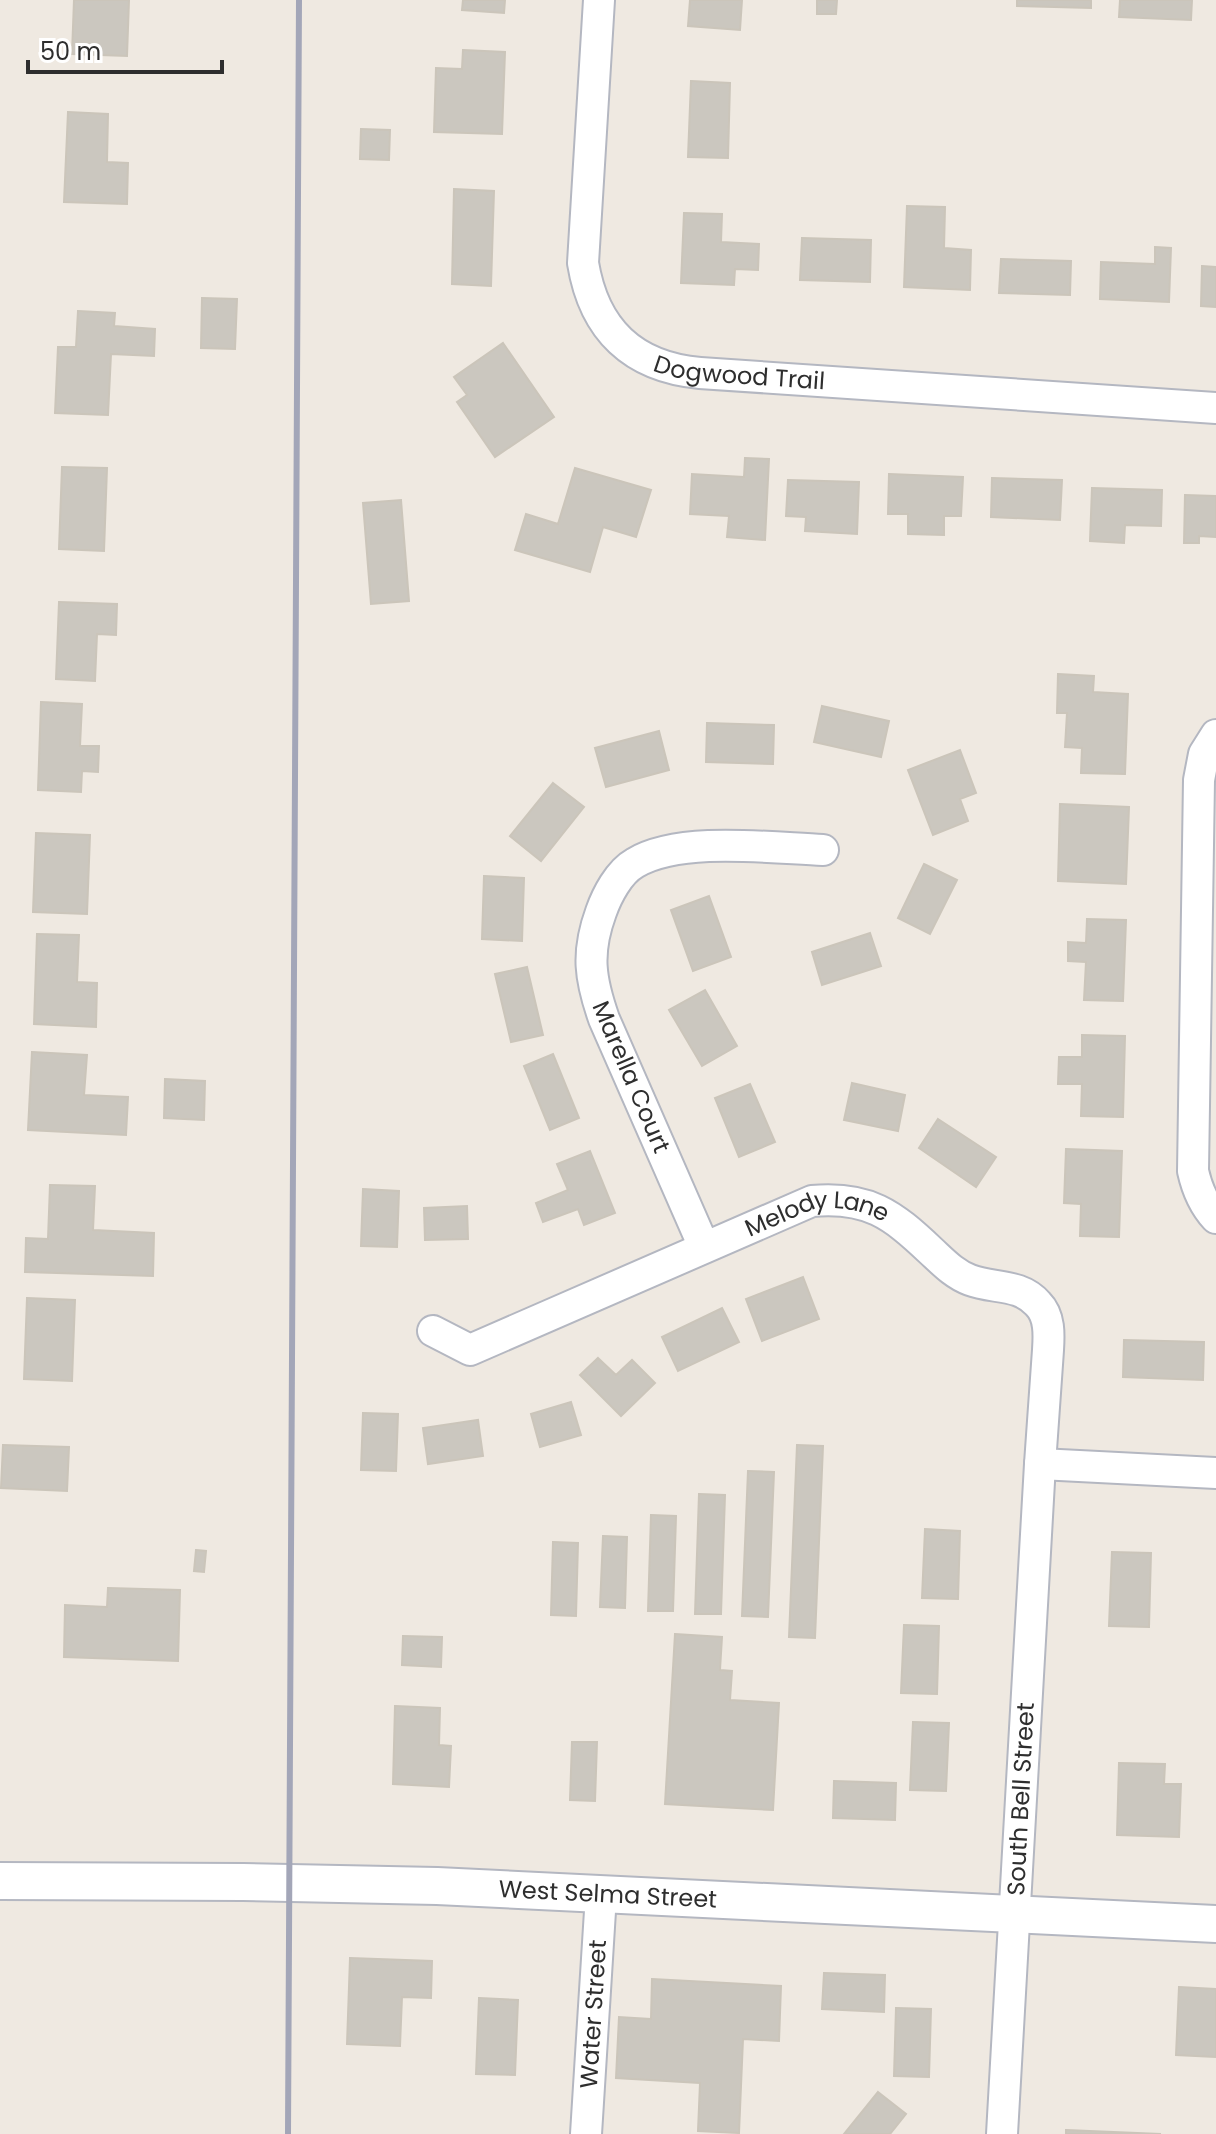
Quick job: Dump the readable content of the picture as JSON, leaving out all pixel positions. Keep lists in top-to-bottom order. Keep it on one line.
{"streets":{"street":["Dogwood Trail","Marella Court","Melody Lane","South Bell Street","West Selma Street","Water Street"]},"crossings":[["Marella Court","Melody Lane"],["Melody Lane","South Bell Street"],["South Bell Street","West Selma Street"],["West Selma Street","Water Street"]],"scale_bar":"50 m"}
